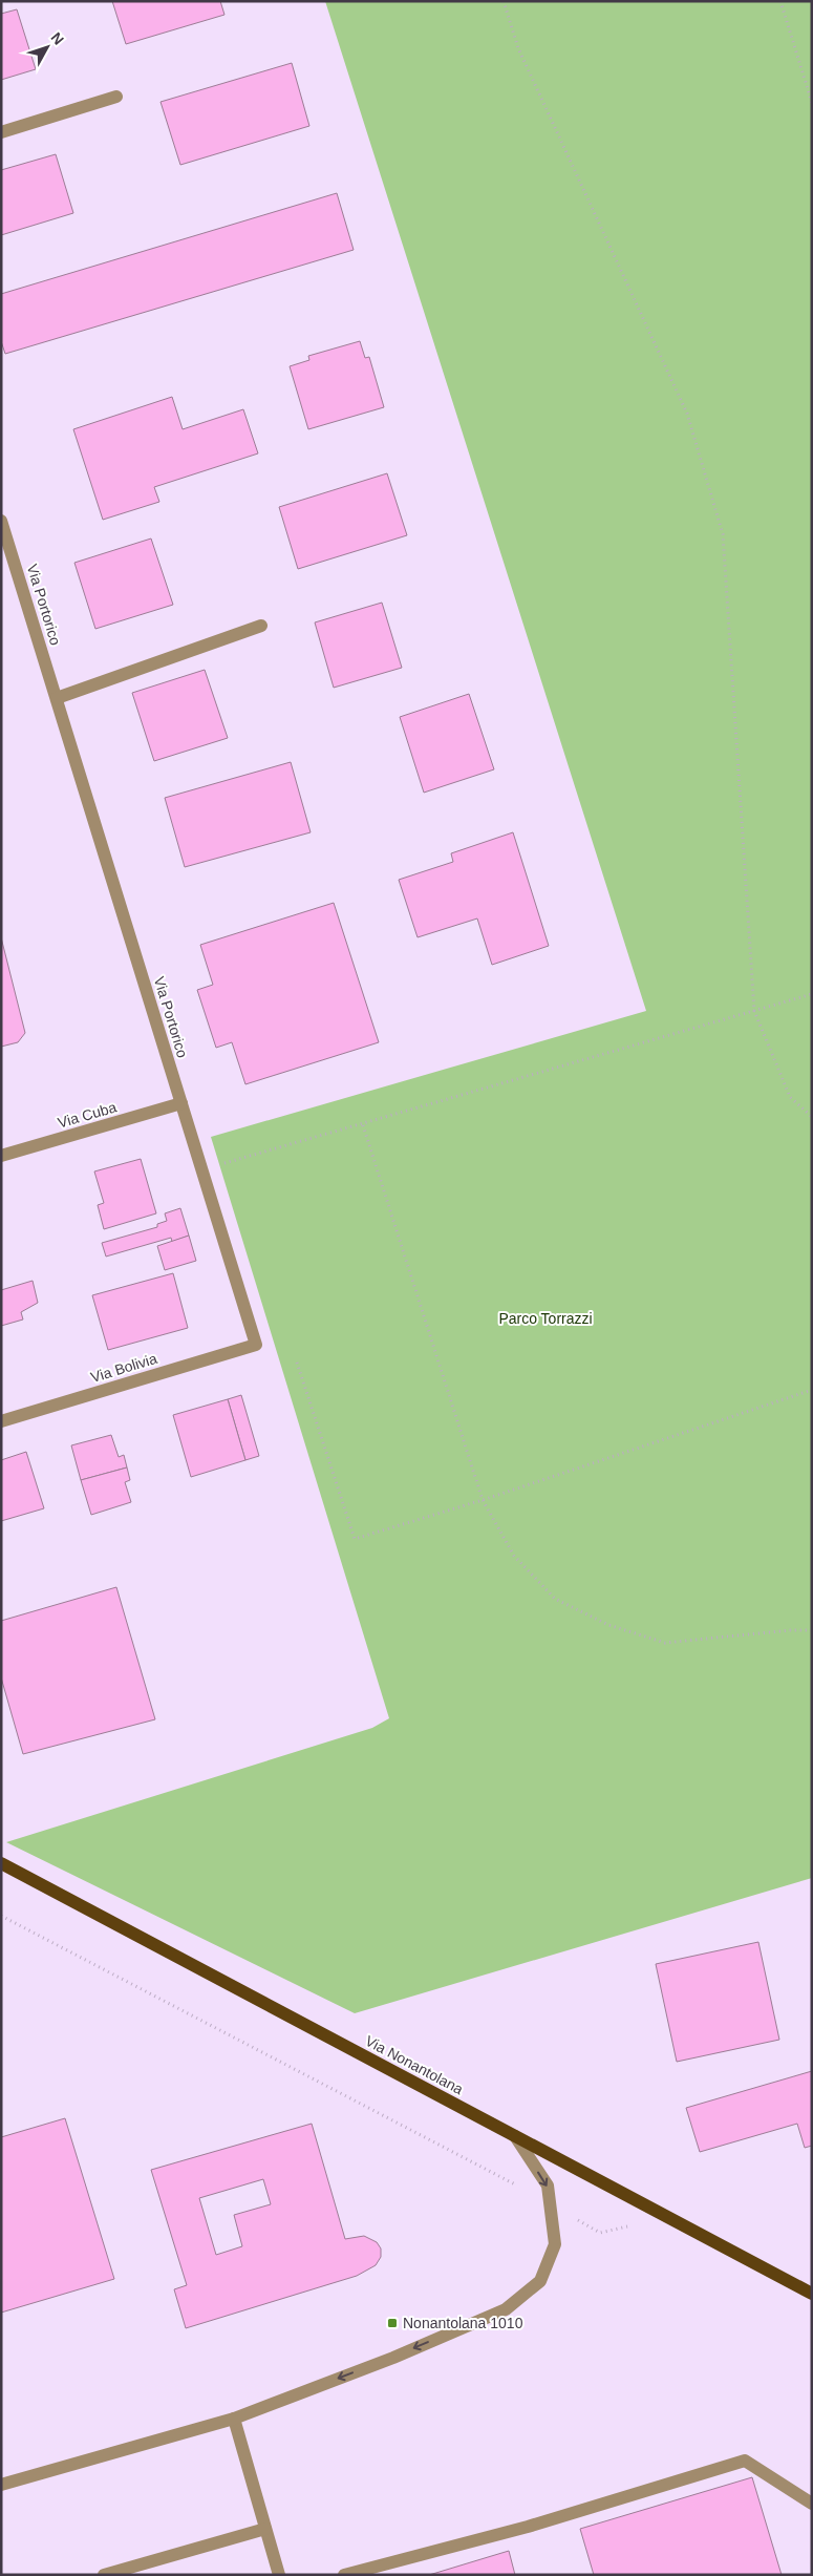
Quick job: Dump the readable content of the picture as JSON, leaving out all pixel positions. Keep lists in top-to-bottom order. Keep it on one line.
{"streets":{"main road":["Via Nonantolana"],"street":["Via Portorico","Via Cuba","Via Bolivia"]},"crossings":[["Via Portorico","Via Cuba"],["Via Portorico","Via Bolivia"]],"parks":["Parco Torrazzi"],"places":{"transit":["Nonantolana 1010"]},"north":"top right"}
